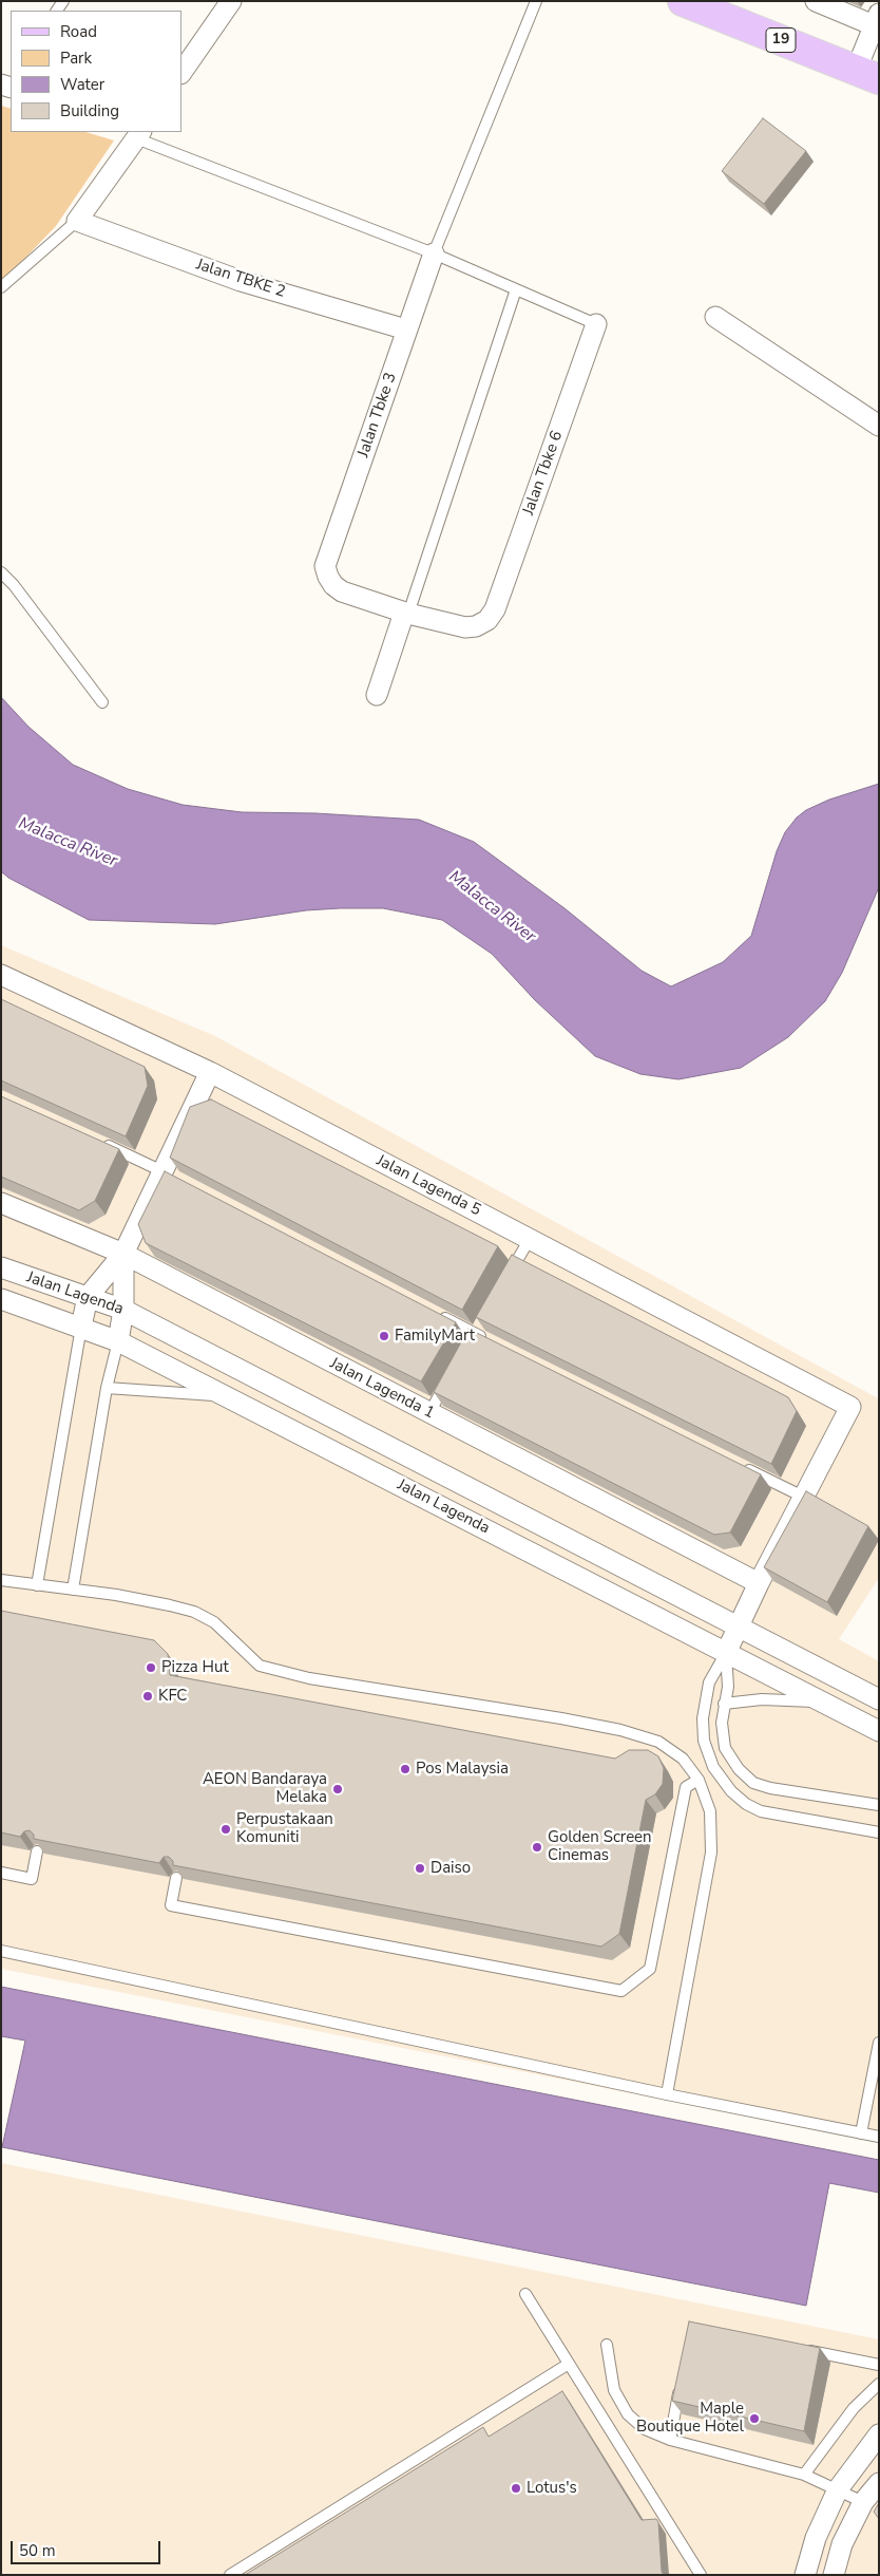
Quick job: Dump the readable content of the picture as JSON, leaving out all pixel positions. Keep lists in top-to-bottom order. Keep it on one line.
{"streets":{"main road":["19"],"street":["Jalan TBKE 2","Jalan Tbke 3","Jalan Tbke 6","Jalan Lagenda 5","Jalan Lagenda","Jalan Lagenda 1"]},"crossings":[["Jalan TBKE 2","Jalan Tbke 3"],["Jalan Tbke 3","Jalan Tbke 6"]],"water":["Malacca River"],"places":["FamilyMart","Pizza Hut","KFC","Pos Malaysia","AEON Bandaraya Melaka","Perpustakaan Komuniti","Golden Screen Cinemas","Daiso","Maple Boutique Hotel","Lotus's"],"legend":["Road","Park","Water","Building"],"scale_bar":"50 m"}
